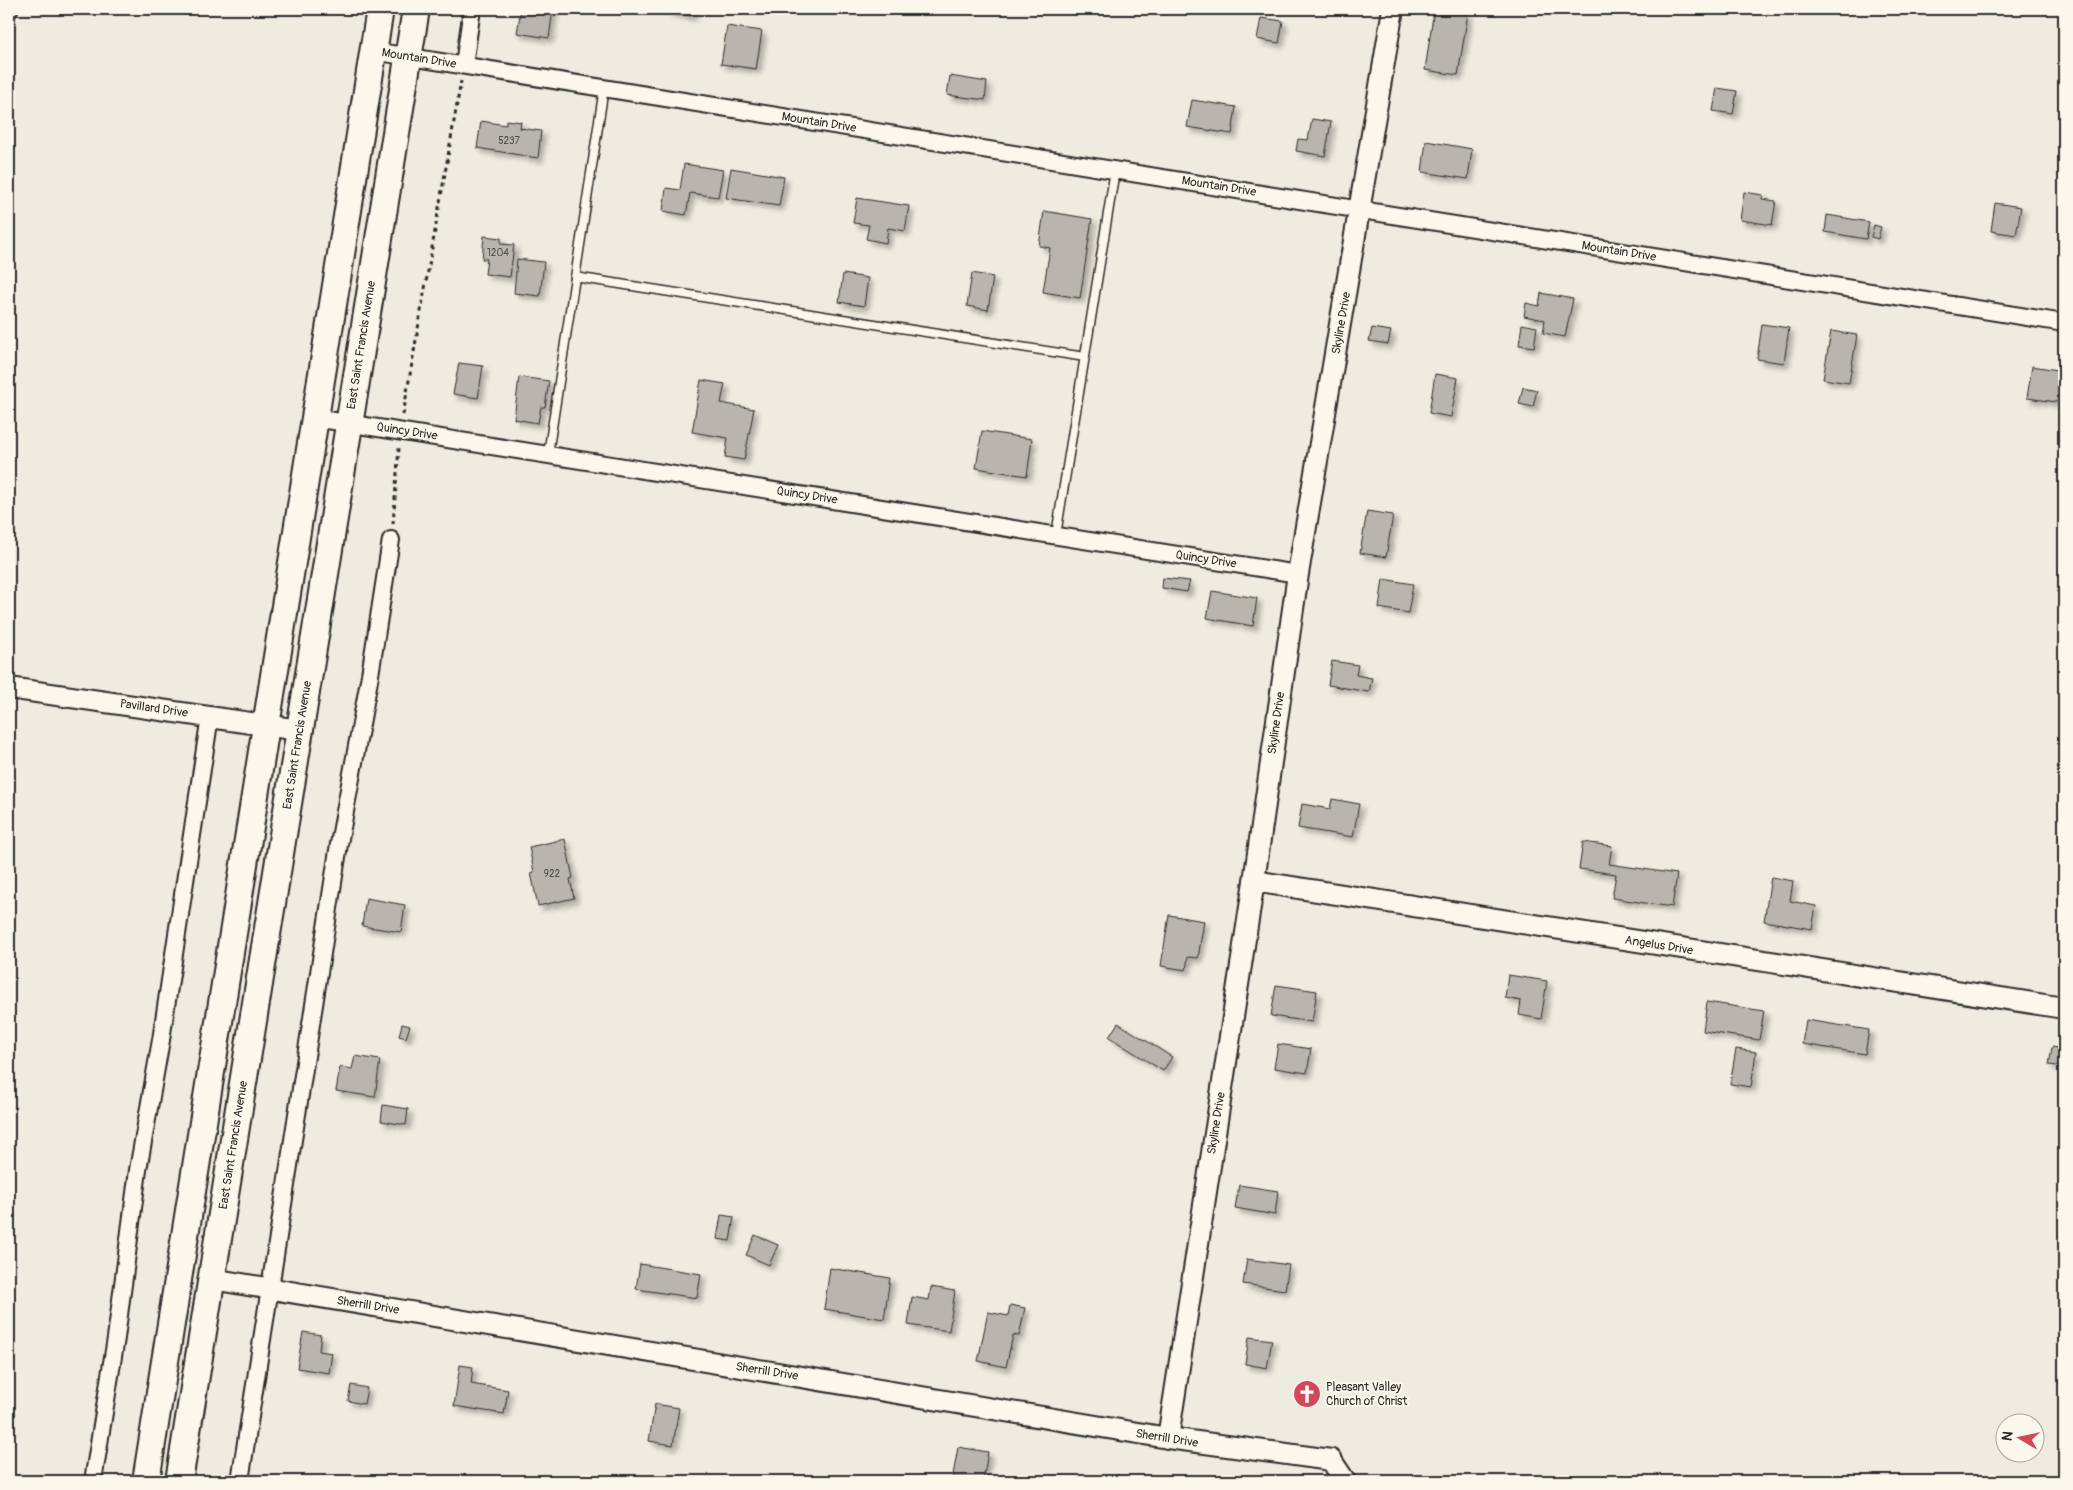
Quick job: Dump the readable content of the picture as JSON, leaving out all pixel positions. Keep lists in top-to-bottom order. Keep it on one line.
{"streets":{"highway":["East Saint Francis Avenue"],"street":["Mountain Drive","Skyline Drive","Quincy Drive","Pavillard Drive","Angelus Drive","Sherrill Drive"]},"crossings":[["Mountain Drive","Skyline Drive"],["Mountain Drive","East Saint Francis Avenue"],["Skyline Drive","Quincy Drive"],["Skyline Drive","Angelus Drive"],["Skyline Drive","Sherrill Drive"],["East Saint Francis Avenue","Quincy Drive"],["East Saint Francis Avenue","Pavillard Drive"],["East Saint Francis Avenue","Sherrill Drive"]],"places":{"church":["Pleasant Valley Church of Christ"]},"house_numbers":["5237","1204","922"],"north":"left"}
